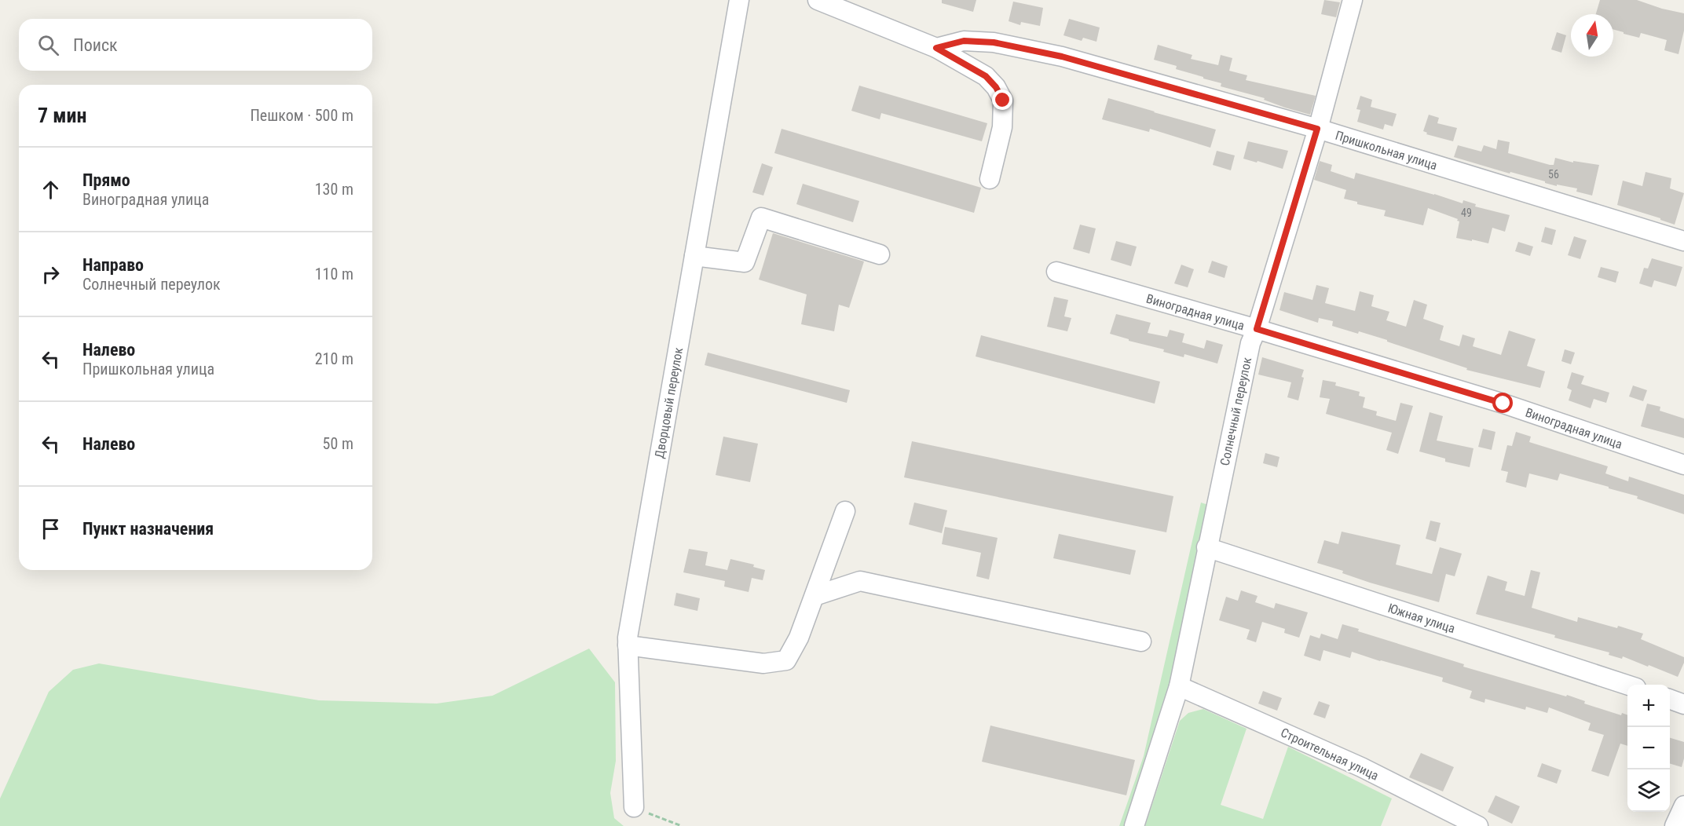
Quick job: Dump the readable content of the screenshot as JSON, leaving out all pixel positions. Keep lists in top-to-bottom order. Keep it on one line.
{"streets":{"street":["Пришкольная улица","Виноградная улица","Дворцовый переулок","Солнечный переулок","Южная улица","Строительная улица"]},"crossings":[["Пришкольная улица","Солнечный переулок"],["Виноградная улица","Солнечный переулок"],["Солнечный переулок","Южная улица"],["Солнечный переулок","Строительная улица"]],"house_numbers":["56","49"],"north":"top","page":{"search":"Поиск","heading":["7 мин","Пешком · 500 m"],"list":[["Прямо","Виноградная улица","130 m"],["Направо","Солнечный переулок","110 m"],["Налево","Пришкольная улица","210 m"],["Налево","50 m"],"Пункт назначения"],"map_buttons":["+","−"]}}
